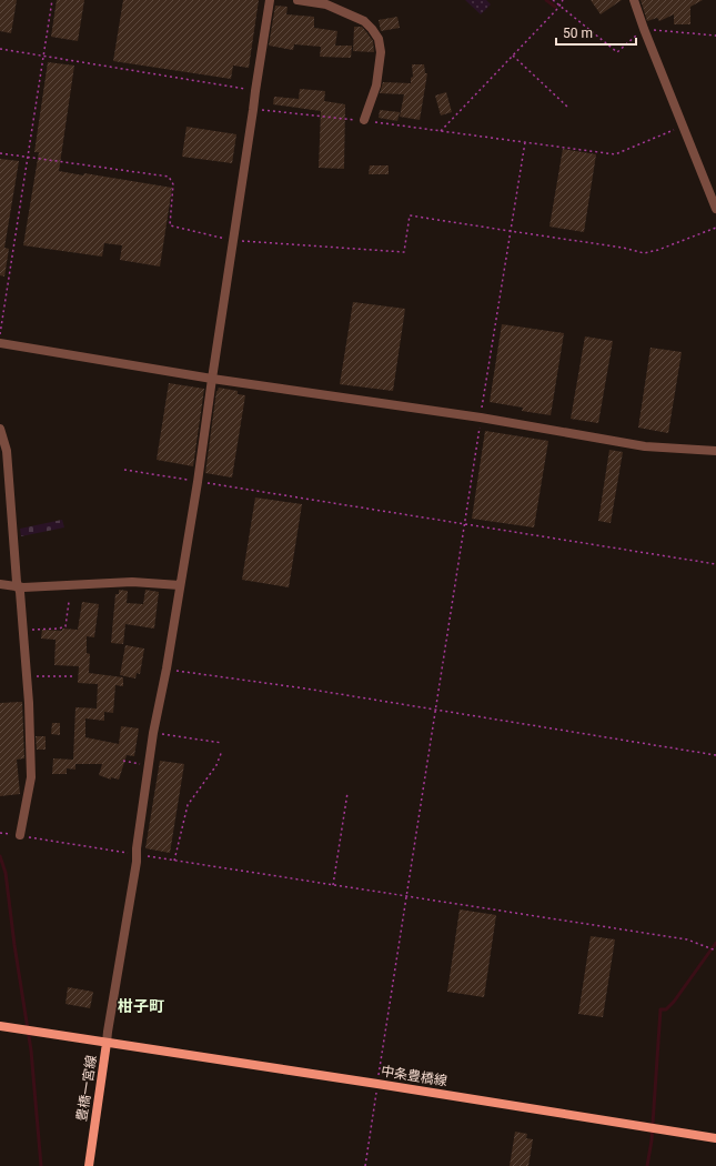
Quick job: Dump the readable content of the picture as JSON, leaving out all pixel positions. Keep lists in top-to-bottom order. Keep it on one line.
{"streets":{"main road":["中条豊橋線","豊橋一宮線"]},"crossings":[["中条豊橋線","豊橋一宮線"]],"districts":["柑子町"],"scale_bar":"50 m"}
